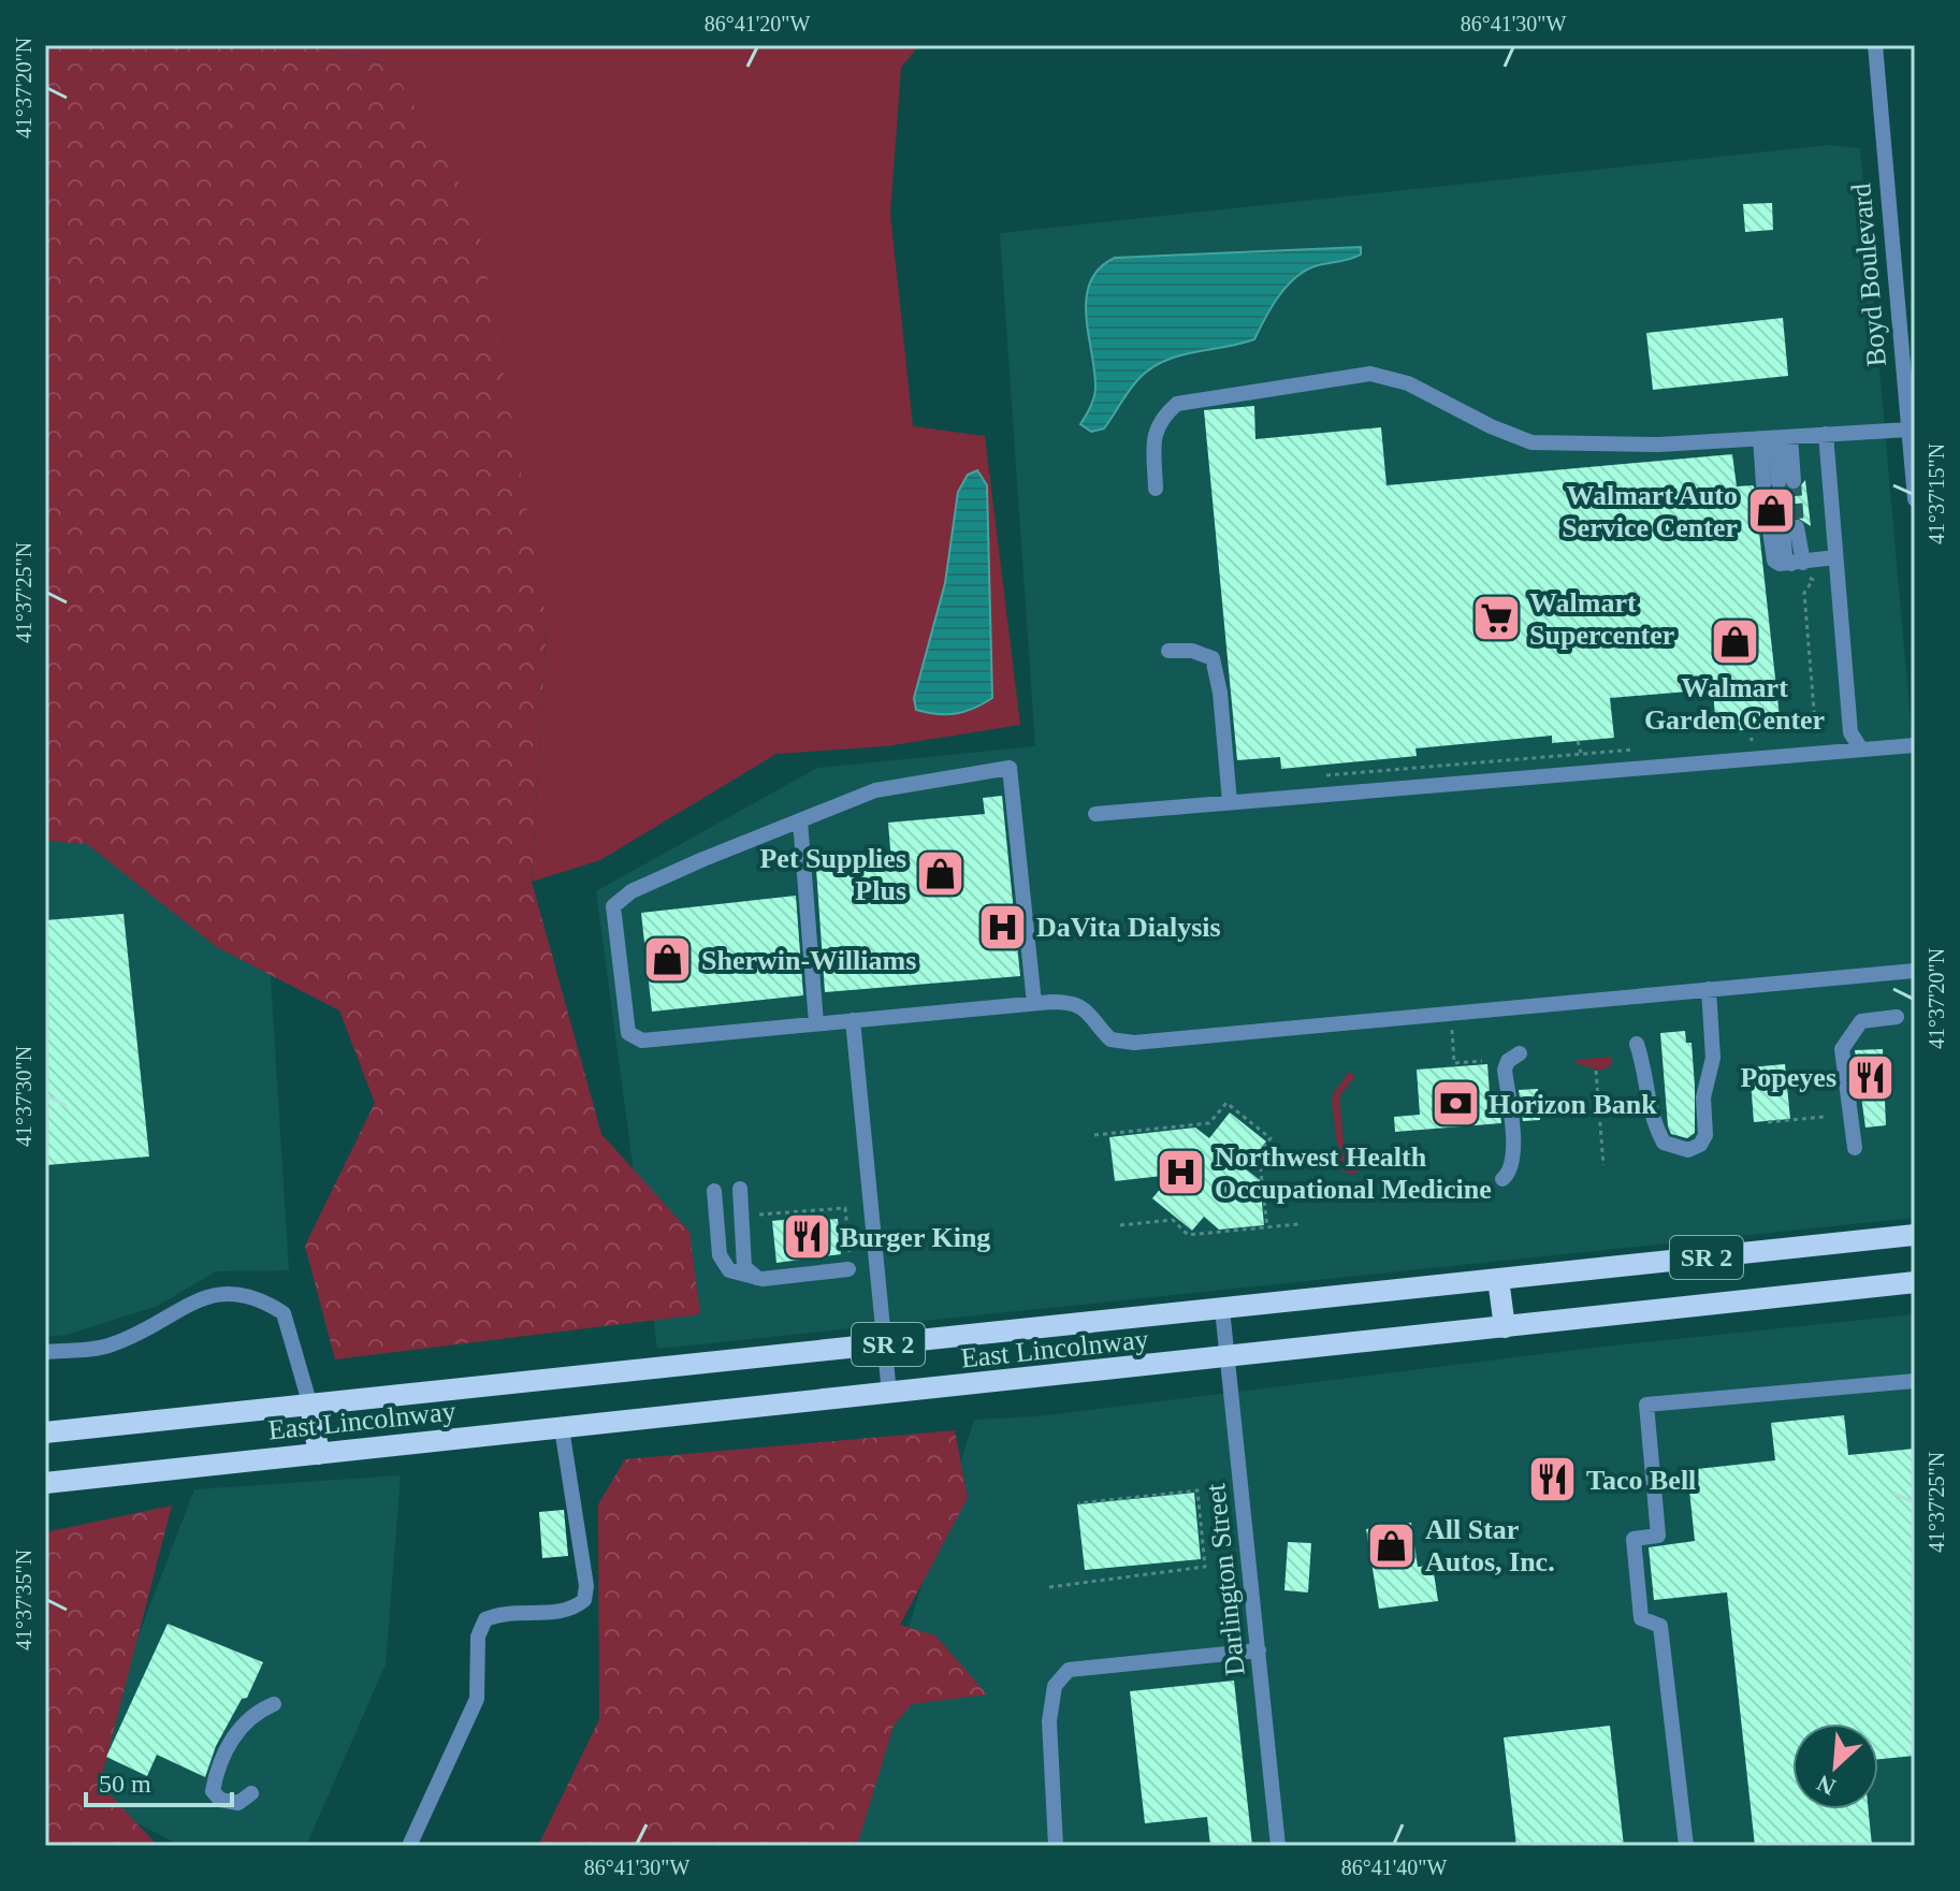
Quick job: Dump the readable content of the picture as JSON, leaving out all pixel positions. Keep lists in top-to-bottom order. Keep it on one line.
{"streets":{"main road":["SR 2","East Lincolnway"],"street":["Boyd Boulevard","Darlington Street"]},"crossings":[["East Lincolnway","Darlington Street"]],"places":{"shop":["Walmart Auto Service Center","Walmart Garden Center","Pet Supplies Plus","Sherwin-Williams","All Star Autos, Inc."],"supermarket":["Walmart Supercenter"],"hospital":["DaVita Dialysis","Northwest Health Occupational Medicine"],"restaurant":["Popeyes","Burger King","Taco Bell"],"bank":["Horizon Bank"]},"scale_bar":"50 m","north":"bottom left","coordinates":["86°41'20\"W","86°41'30\"W","41°37'20\"N","41°37'15\"N","41°37'25\"N","41°37'30\"N","41°37'35\"N","86°41'40\"W"]}
